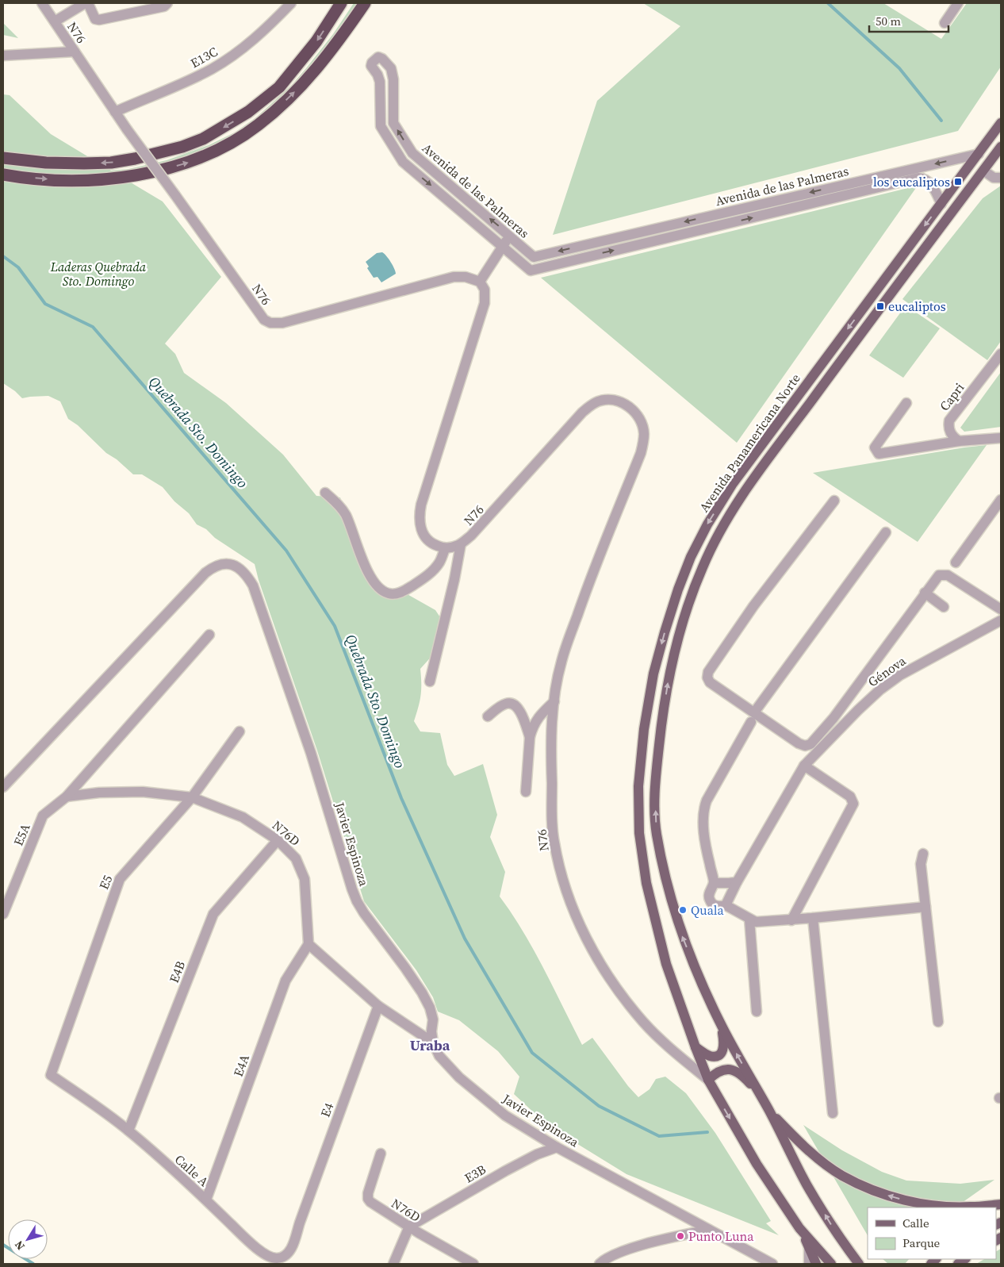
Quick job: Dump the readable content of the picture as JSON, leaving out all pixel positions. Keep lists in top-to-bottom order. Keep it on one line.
{"streets":{"main road":["Avenida Panamericana Norte"],"street":["N76","E13C","Avenida de las Palmeras","Capri","Génova","N76D","E5A","Javier Espinoza","E5","E4B","E4A","E4","Calle A","E3B"]},"crossings":[["N76","E13C"],["N76","Avenida Panamericana Norte"],["Avenida de las Palmeras","Avenida Panamericana Norte"],["N76D","E5A"],["N76D","E5"],["N76D","E4B"],["N76D","E4A"],["N76D","E3B"],["Javier Espinoza","E3B"],["E5","Calle A"],["E4B","Calle A"],["E4A","Calle A"],["E4","Calle A"]],"districts":["Uraba"],"water":["Quebrada Sto. Domingo"],"parks":["Laderas Quebrada Sto. Domingo"],"places":{"transit":["los eucaliptos","eucaliptos"],"other":["Quala","Punto Luna"]},"legend":["Calle","Parque"],"scale_bar":"50 m","north":"bottom left"}
